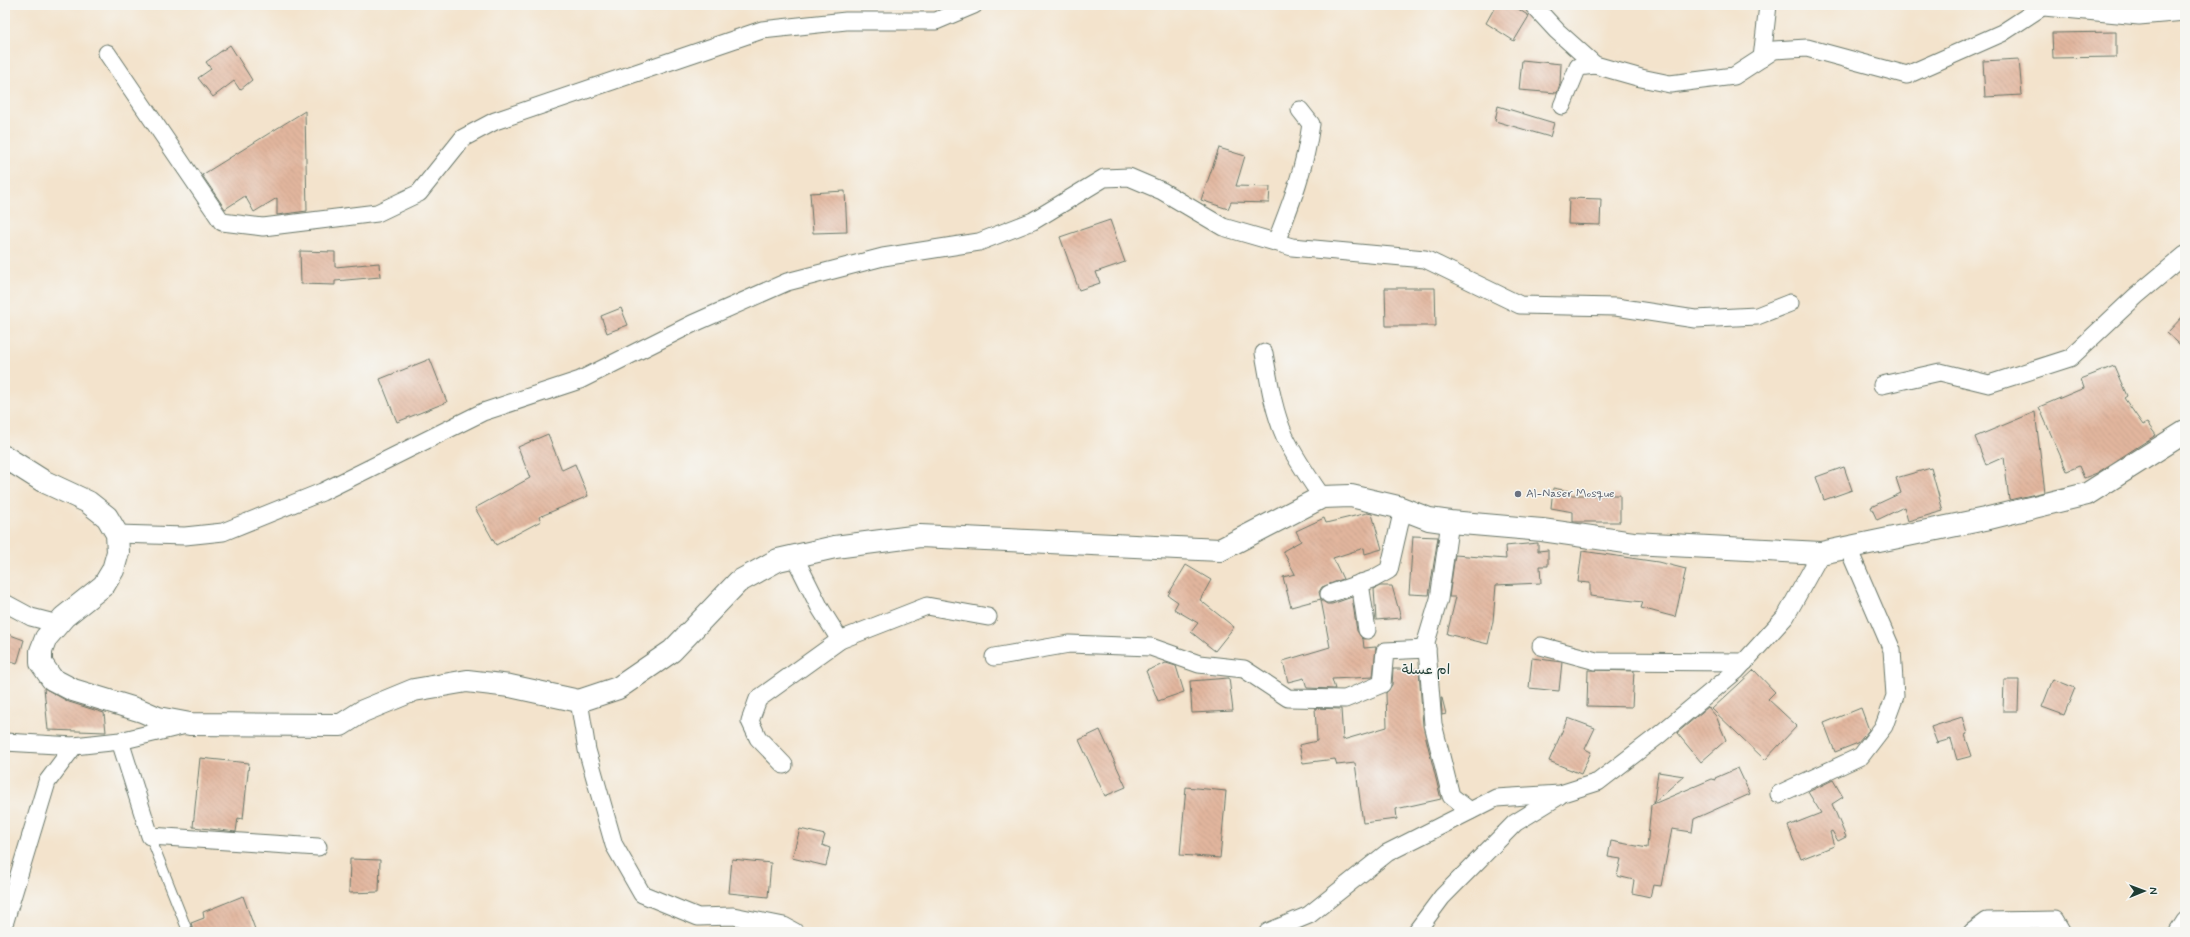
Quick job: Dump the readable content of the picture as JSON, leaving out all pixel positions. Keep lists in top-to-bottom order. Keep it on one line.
{"districts":["ام عسلة"],"places":["Al-Naser Mosque"],"north":"right"}
